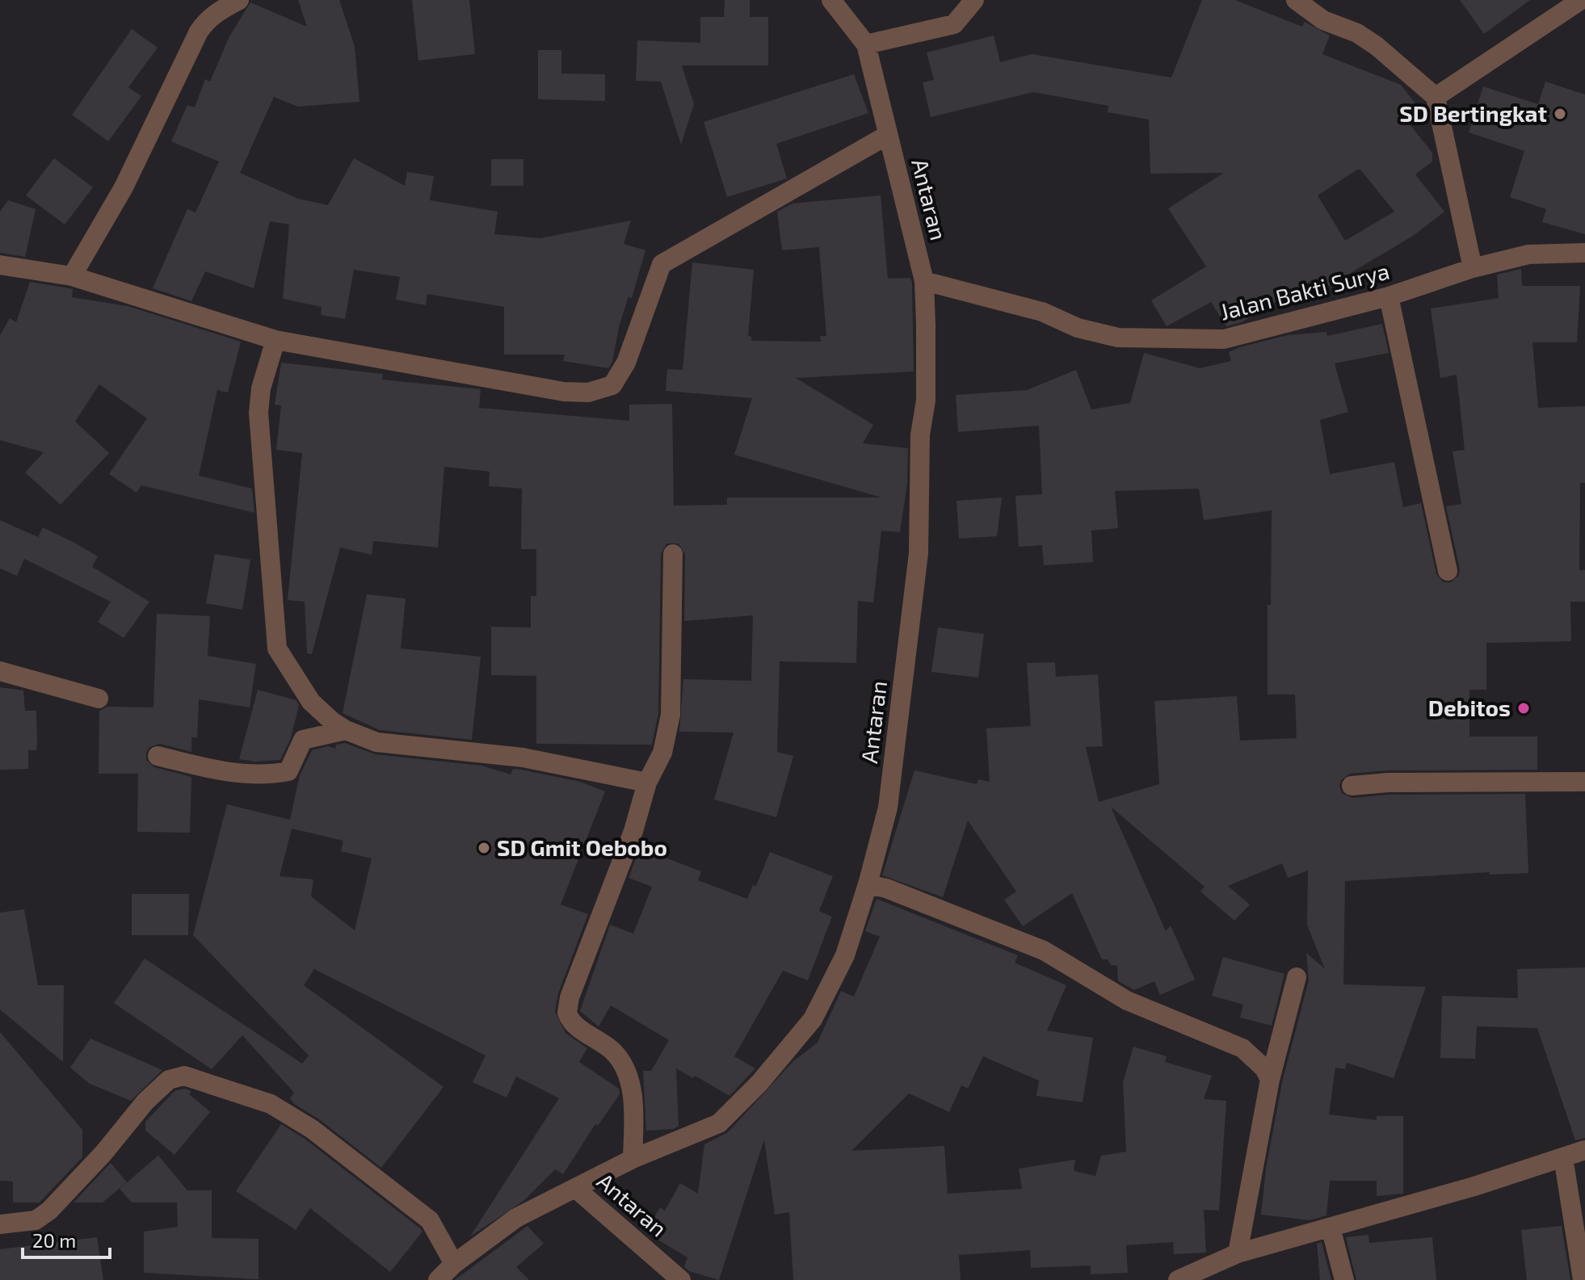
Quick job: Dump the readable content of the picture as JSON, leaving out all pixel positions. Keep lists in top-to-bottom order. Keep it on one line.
{"streets":{"street":["Antaran","Jalan Bakti Surya"]},"crossings":[["Antaran","Jalan Bakti Surya"]],"places":["SD Bertingkat","Debitos","SD Gmit Oebobo"],"scale_bar":"20 m"}
